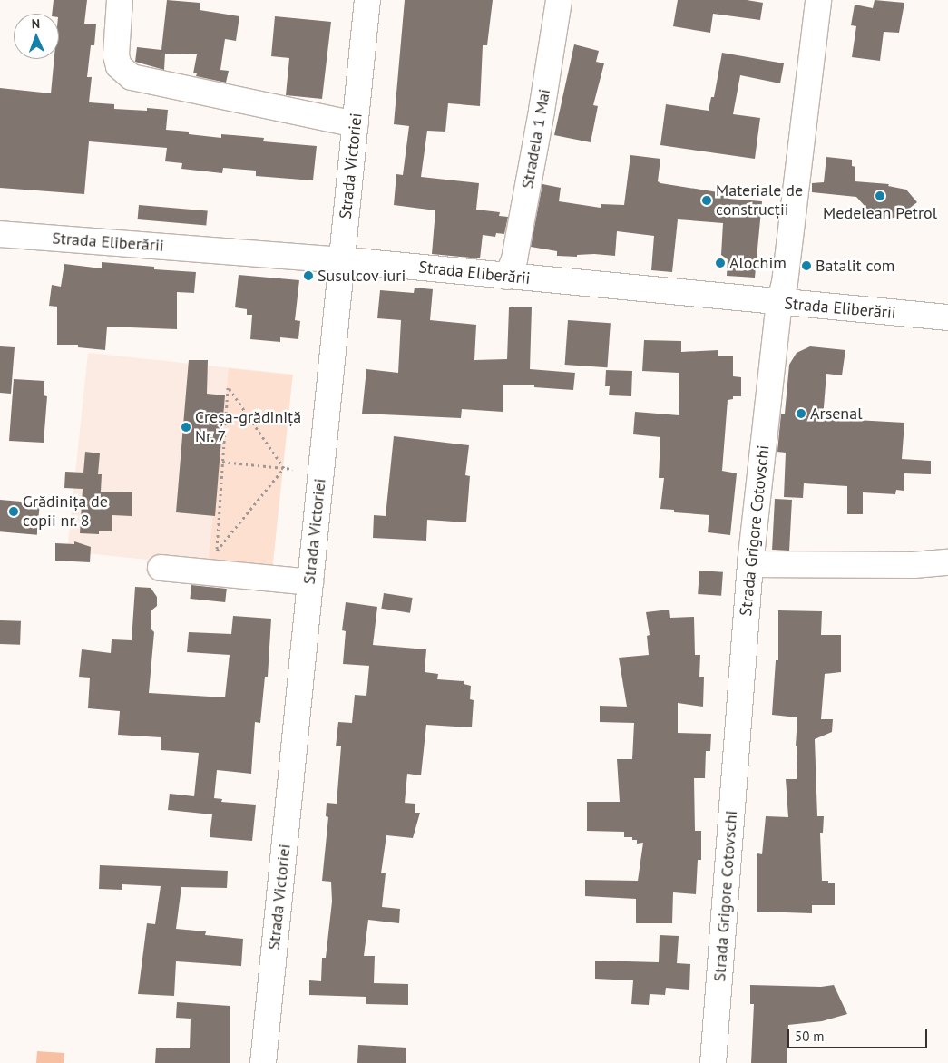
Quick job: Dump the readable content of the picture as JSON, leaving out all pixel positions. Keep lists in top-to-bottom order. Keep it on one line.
{"streets":{"street":["Stradela 1 Mai","Strada Victoriei","Strada Eliberării","Strada Grigore Cotovschi"]},"crossings":[["Stradela 1 Mai","Strada Eliberării"],["Strada Victoriei","Strada Eliberării"],["Strada Eliberării","Strada Grigore Cotovschi"]],"places":["Medelean Petrol","Materiale de construcții","Alochim","Batalit com","Susulcov iuri","Arsenal","Creșa-grădiniță Nr. 7","Grădinița de copii nr. 8"],"scale_bar":"50 m","north":"top"}
